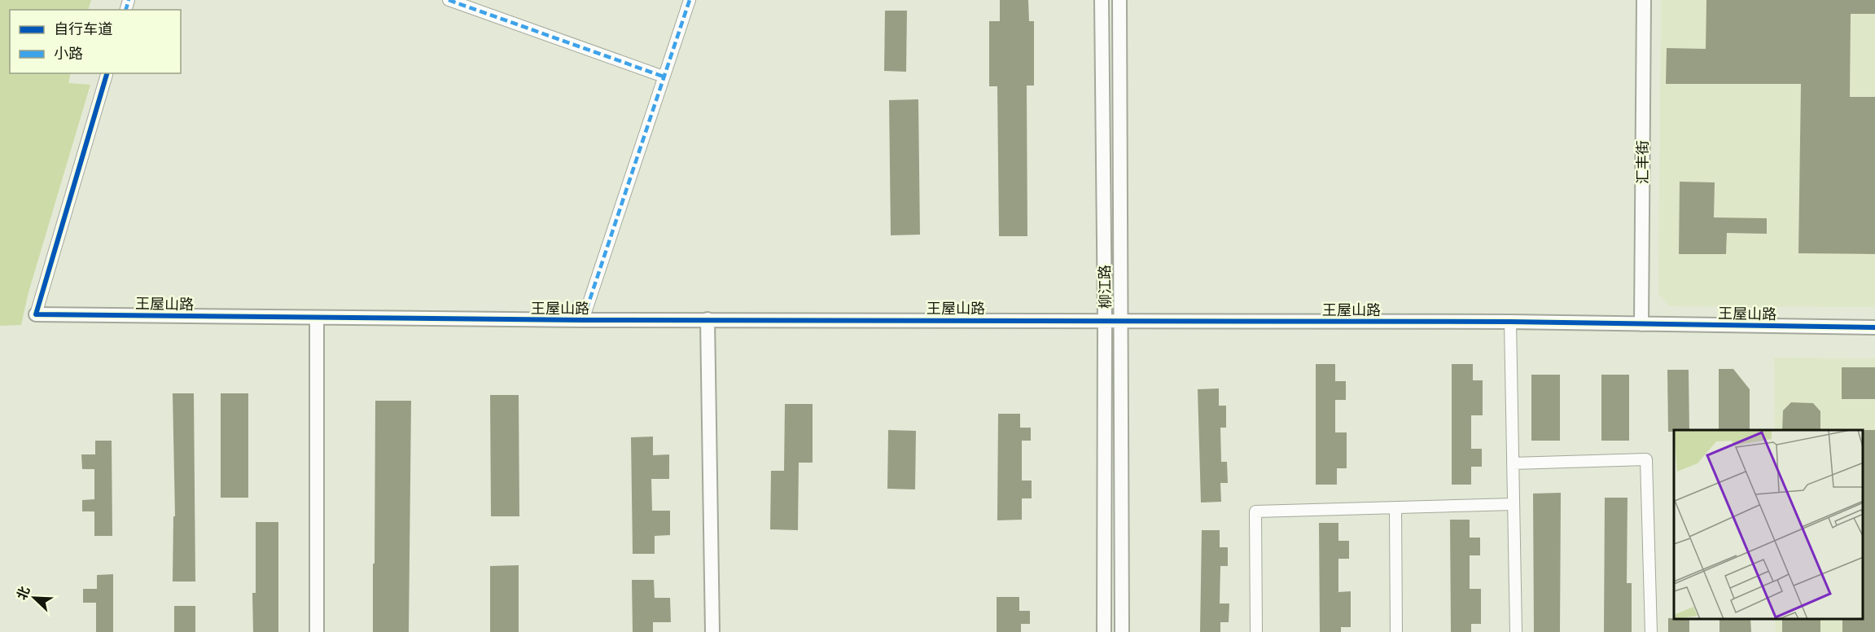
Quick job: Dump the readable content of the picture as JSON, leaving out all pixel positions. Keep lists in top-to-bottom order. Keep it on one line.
{"streets":{"street":["汇丰街","柳江路","王屋山路"]},"crossings":[["汇丰街","王屋山路"],["柳江路","王屋山路"]],"legend":["自行车道","小路"],"north":"top left"}
